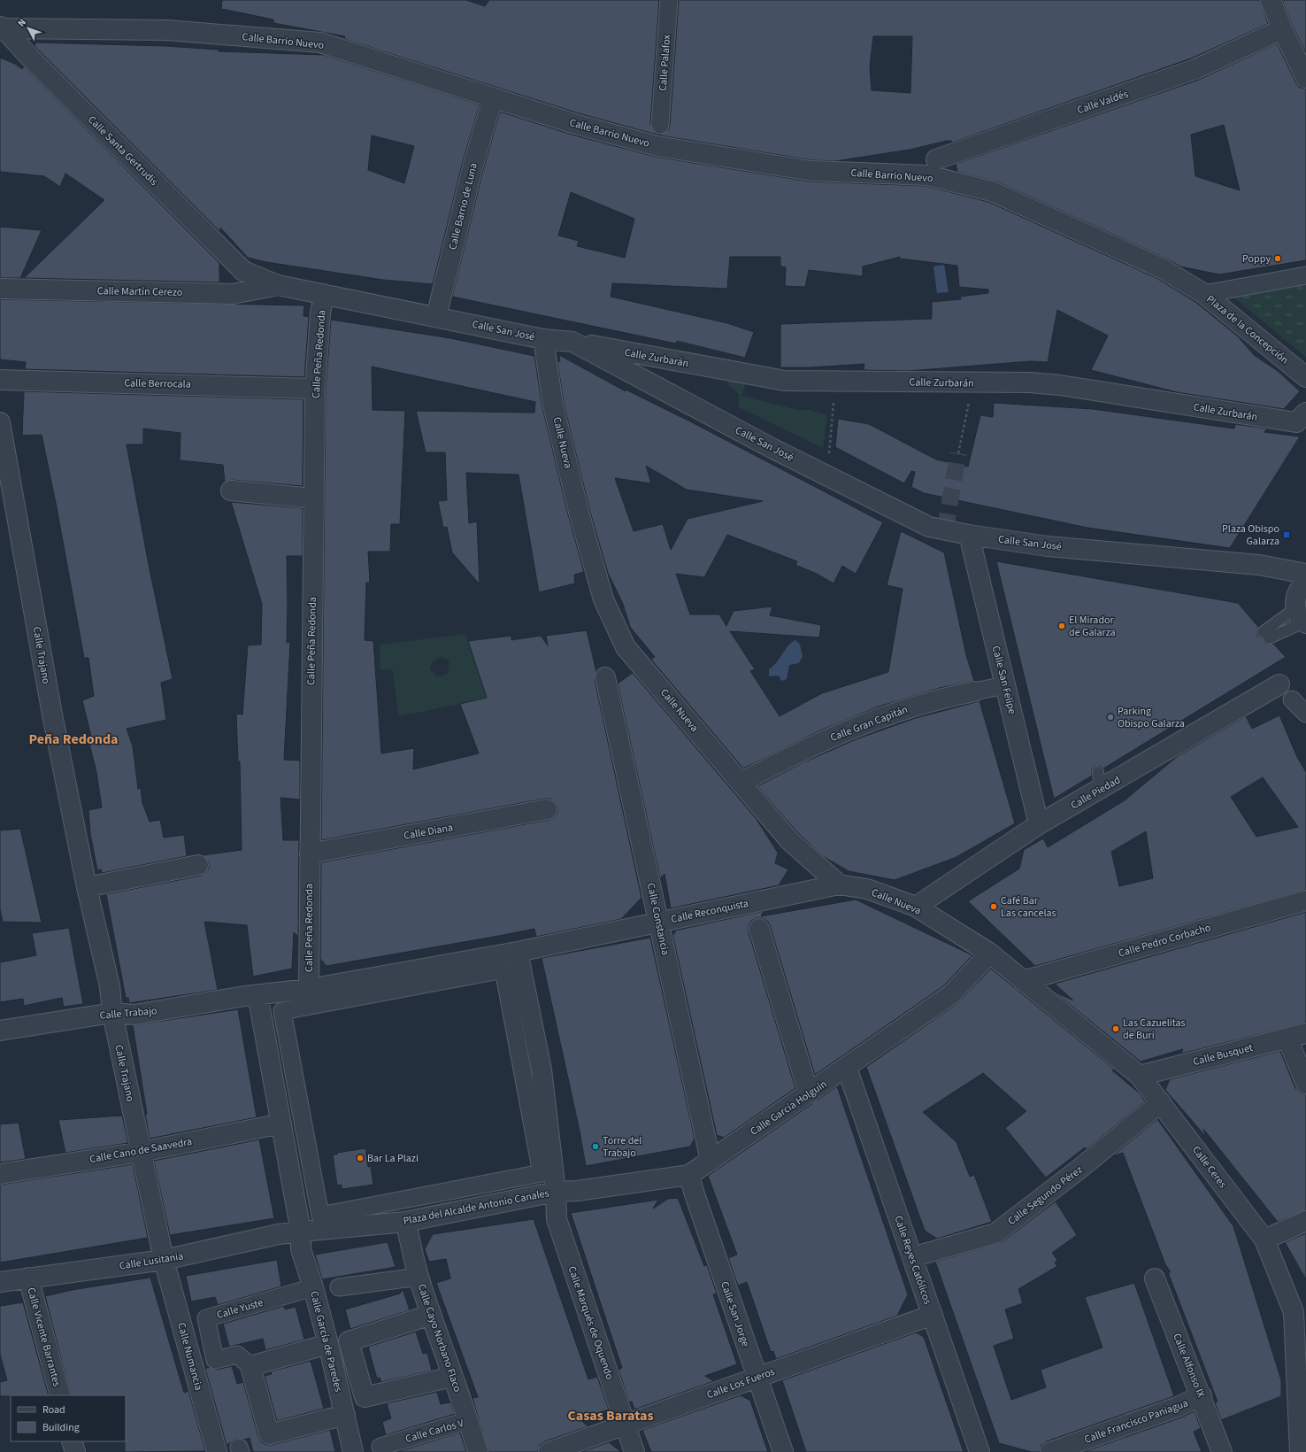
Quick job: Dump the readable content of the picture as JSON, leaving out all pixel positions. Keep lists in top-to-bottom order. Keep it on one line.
{"streets":{"street":["Calle Barrio Nuevo","Calle Palafox","Calle Valdés","Calle Santa Gertrudis","Calle Barrio de Luna","Calle Martín Cerezo","Plaza de la Concepción","Calle San José","Calle Peña Redonda","Calle Zurbarán","Calle Berrocala","Calle Nueva","Calle Trajano","Calle San Felipe","Calle Gran Capitán","Calle Piedad","Calle Diana","Calle Reconquista","Calle Constancia","Calle Pedro Corbacho","Calle Trabajo","Calle Busquet","Calle García Holguín","Calle Cano de Saavedra","Calle Ceres","Calle Segundo Pérez","Plaza del Alcalde Antonio Canales","Calle Reyes Católicos","Calle Lusitania","Calle Yuste","Calle San Jorge","Calle Marqués de Oquendo","Calle Vicente Barrantes","Calle Cayo Norbano Flaco","Calle García de Paredes","Calle Numancia","Calle Alfonso IX","Calle Los Fueros","Calle Francisco Paniagua","Calle Carlos V"]},"crossings":[["Calle Barrio Nuevo","Calle Valdés"],["Calle Barrio Nuevo","Calle Santa Gertrudis"],["Calle Barrio Nuevo","Calle Barrio de Luna"],["Calle Barrio Nuevo","Plaza de la Concepción"],["Calle Santa Gertrudis","Calle Martín Cerezo"],["Calle Santa Gertrudis","Calle San José"],["Calle Barrio de Luna","Calle San José"],["Calle Martín Cerezo","Calle San José"],["Calle San José","Calle Peña Redonda"],["Calle San José","Calle Zurbarán"],["Calle San José","Calle Nueva"],["Calle San José","Calle San Felipe"],["Calle Peña Redonda","Calle Berrocala"],["Calle Peña Redonda","Calle Diana"],["Calle Nueva","Calle Gran Capitán"],["Calle Nueva","Calle Piedad"],["Calle Nueva","Calle Reconquista"],["Calle Nueva","Calle García Holguín"],["Calle Nueva","Calle Ceres"],["Calle Trajano","Calle Trabajo"],["Calle Trajano","Calle Cano de Saavedra"],["Calle Trajano","Calle Lusitania"],["Calle Trajano","Calle Numancia"],["Calle San Felipe","Calle Gran Capitán"],["Calle San Felipe","Calle Piedad"],["Calle Reconquista","Calle Constancia"],["Calle Reconquista","Plaza del Alcalde Antonio Canales"],["Calle Constancia","Calle García Holguín"],["Calle Pedro Corbacho","Calle Ceres"],["Calle Busquet","Calle Ceres"],["Calle García Holguín","Calle Ceres"],["Calle García Holguín","Plaza del Alcalde Antonio Canales"],["Calle García Holguín","Calle Reyes Católicos"],["Calle García Holguín","Calle San Jorge"],["Calle García Holguín","Calle Marqués de Oquendo"],["Calle Ceres","Calle Segundo Pérez"],["Calle Segundo Pérez","Calle Reyes Católicos"],["Plaza del Alcalde Antonio Canales","Calle Lusitania"],["Plaza del Alcalde Antonio Canales","Calle Marqués de Oquendo"],["Plaza del Alcalde Antonio Canales","Calle Cayo Norbano Flaco"],["Plaza del Alcalde Antonio Canales","Calle García de Paredes"],["Calle Reyes Católicos","Calle Los Fueros"],["Calle Lusitania","Calle Vicente Barrantes"],["Calle Lusitania","Calle García de Paredes"],["Calle Lusitania","Calle Numancia"],["Calle Yuste","Calle García de Paredes"],["Calle San Jorge","Calle Los Fueros"],["Calle Marqués de Oquendo","Calle Los Fueros"],["Calle Cayo Norbano Flaco","Calle Carlos V"],["Calle Alfonso IX","Calle Francisco Paniagua"]],"districts":["Peña Redonda","Casas Baratas"],"places":{"other":["Poppy","El Mirador de Galarza","Parking Obispo Galarza","Café Bar Las cancelas","Las Cazuelitas de Buri","Torre del Trabajo","Bar La Plazi"],"transit":["Plaza Obispo Galarza"]},"legend":["Road","Building"],"north":"top left"}
